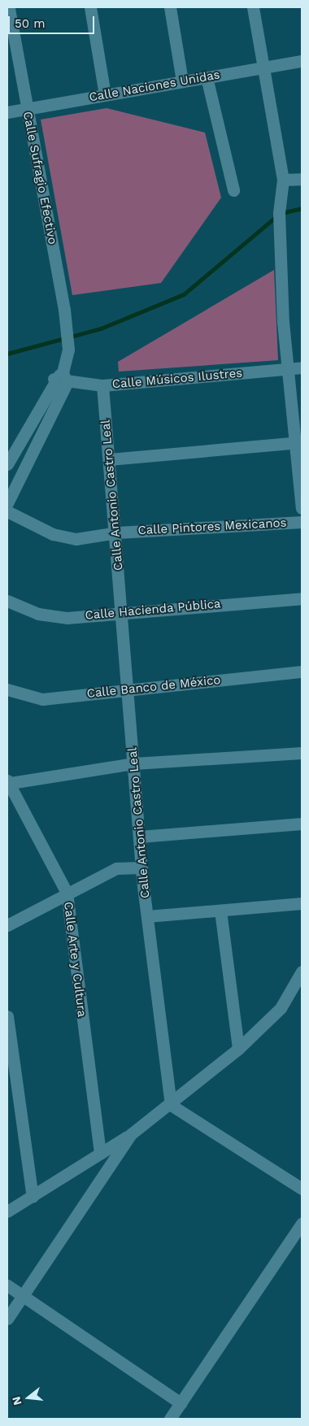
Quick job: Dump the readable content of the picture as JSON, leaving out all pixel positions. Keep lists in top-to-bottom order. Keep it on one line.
{"streets":{"street":["Calle Naciones Unidas","Calle Sufragio Efectivo","Calle Músicos Ilustres","Calle Antonio Castro Leal","Calle Pintores Mexicanos","Calle Hacienda Pública","Calle Banco de México","Calle Arte y Cultura"]},"crossings":[["Calle Naciones Unidas","Calle Sufragio Efectivo"],["Calle Sufragio Efectivo","Calle Músicos Ilustres"],["Calle Músicos Ilustres","Calle Antonio Castro Leal"],["Calle Antonio Castro Leal","Calle Pintores Mexicanos"],["Calle Antonio Castro Leal","Calle Hacienda Pública"],["Calle Antonio Castro Leal","Calle Banco de México"]],"scale_bar":"50 m","north":"left"}
